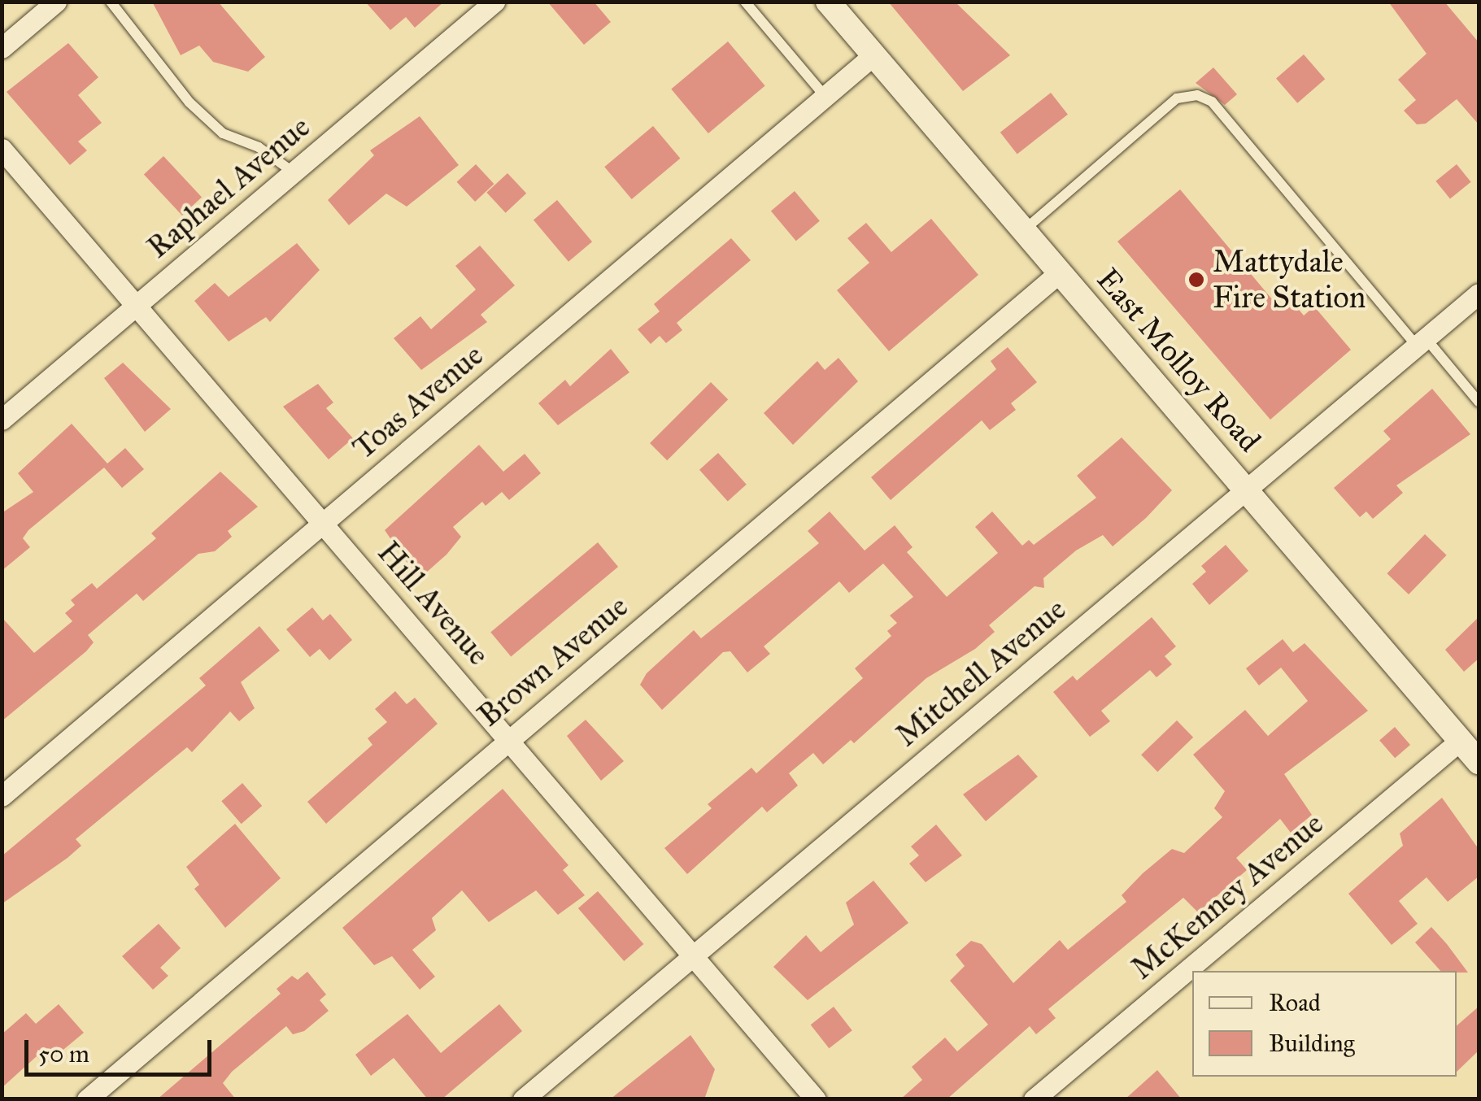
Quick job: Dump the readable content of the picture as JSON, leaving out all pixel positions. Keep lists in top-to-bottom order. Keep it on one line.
{"streets":{"street":["Raphael Avenue","East Molloy Road","Toas Avenue","Hill Avenue","Brown Avenue","Mitchell Avenue","McKenney Avenue"]},"crossings":[["Raphael Avenue","Hill Avenue"],["East Molloy Road","Toas Avenue"],["East Molloy Road","Brown Avenue"],["East Molloy Road","Mitchell Avenue"],["East Molloy Road","McKenney Avenue"],["Toas Avenue","Hill Avenue"],["Hill Avenue","Brown Avenue"],["Hill Avenue","Mitchell Avenue"]],"places":["Mattydale Fire Station"],"legend":["Road","Building"],"scale_bar":"50 m"}
